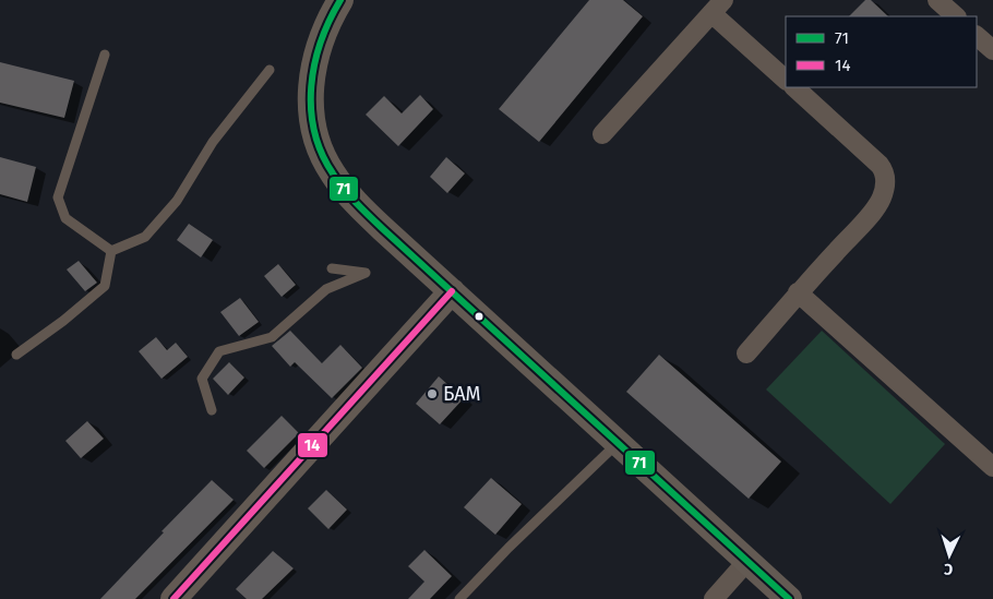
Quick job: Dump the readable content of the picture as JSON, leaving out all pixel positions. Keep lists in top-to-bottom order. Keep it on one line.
{"places":["БАМ"],"lines":["transit line 71","transit line 14"],"legend":["71","14"],"north":"bottom"}
